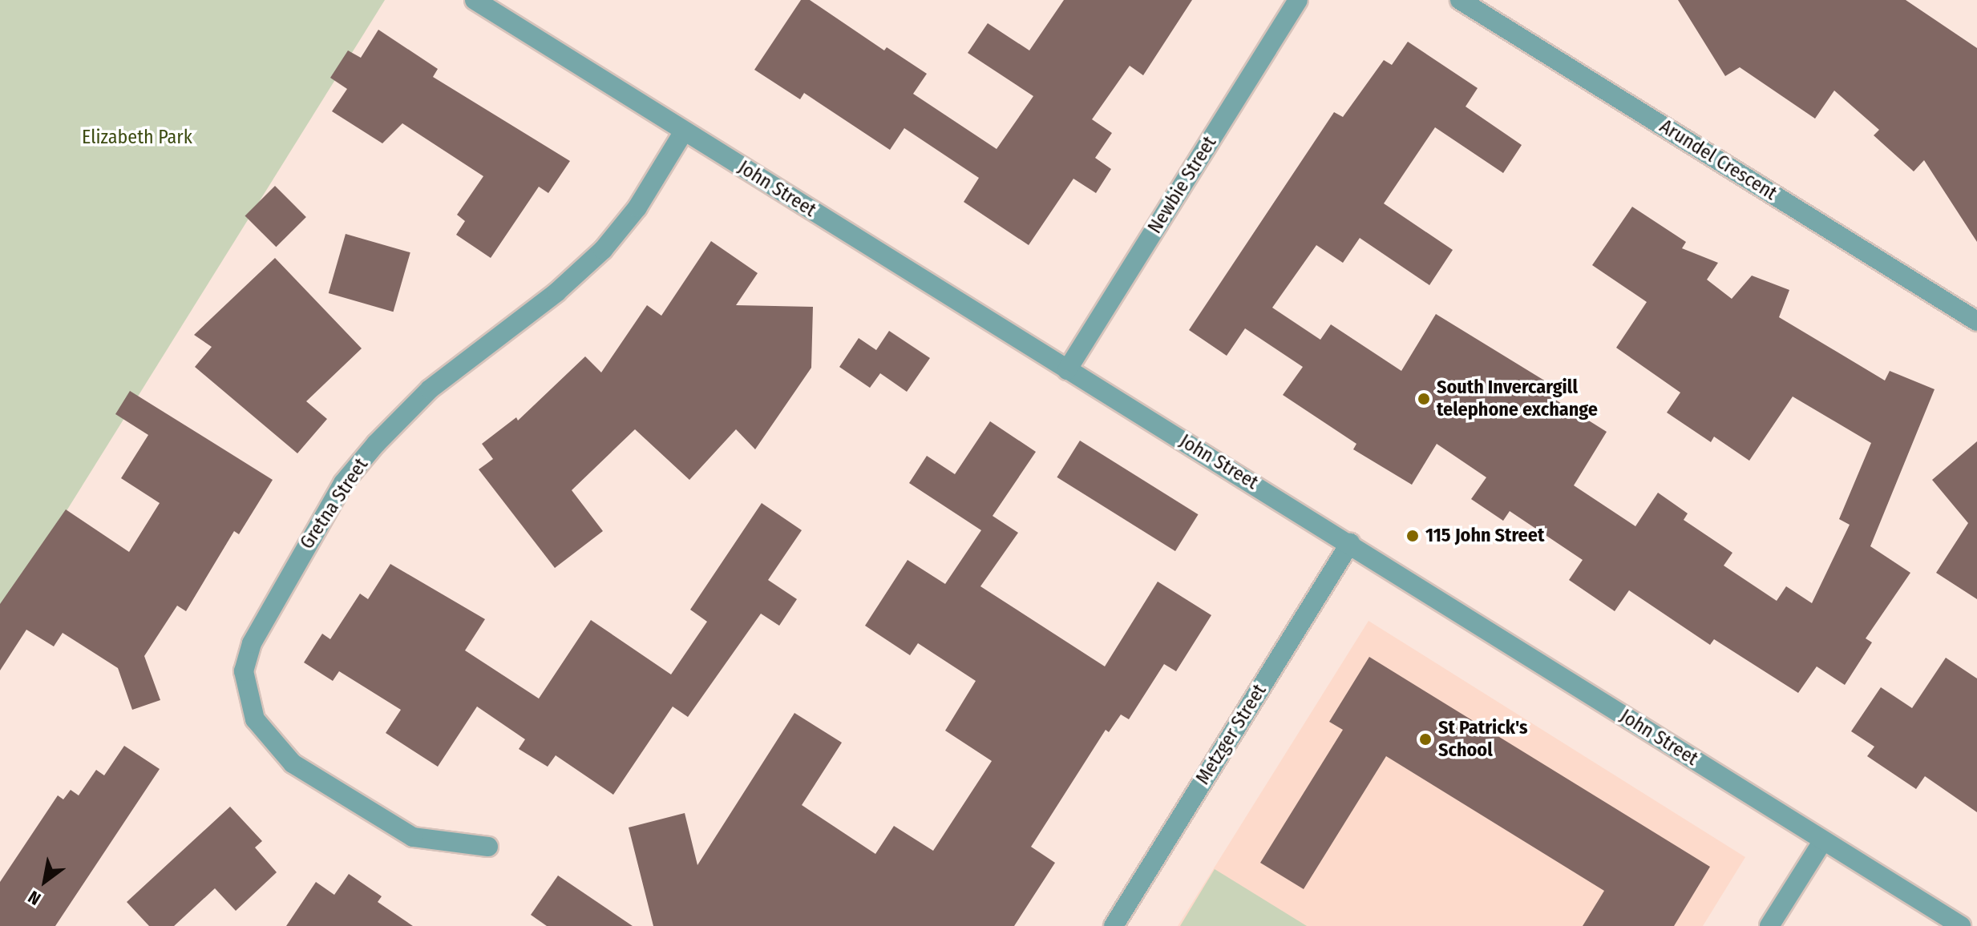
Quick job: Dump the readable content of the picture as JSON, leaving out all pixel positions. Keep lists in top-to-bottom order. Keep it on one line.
{"streets":{"street":["Arundel Crescent","Newbie Street","John Street","Gretna Street","Metzger Street"]},"crossings":[["Newbie Street","John Street"],["John Street","Gretna Street"],["John Street","Metzger Street"]],"parks":["Elizabeth Park"],"places":["South Invercargill telephone exchange","115 John Street","St Patrick's School"],"north":"bottom left"}
